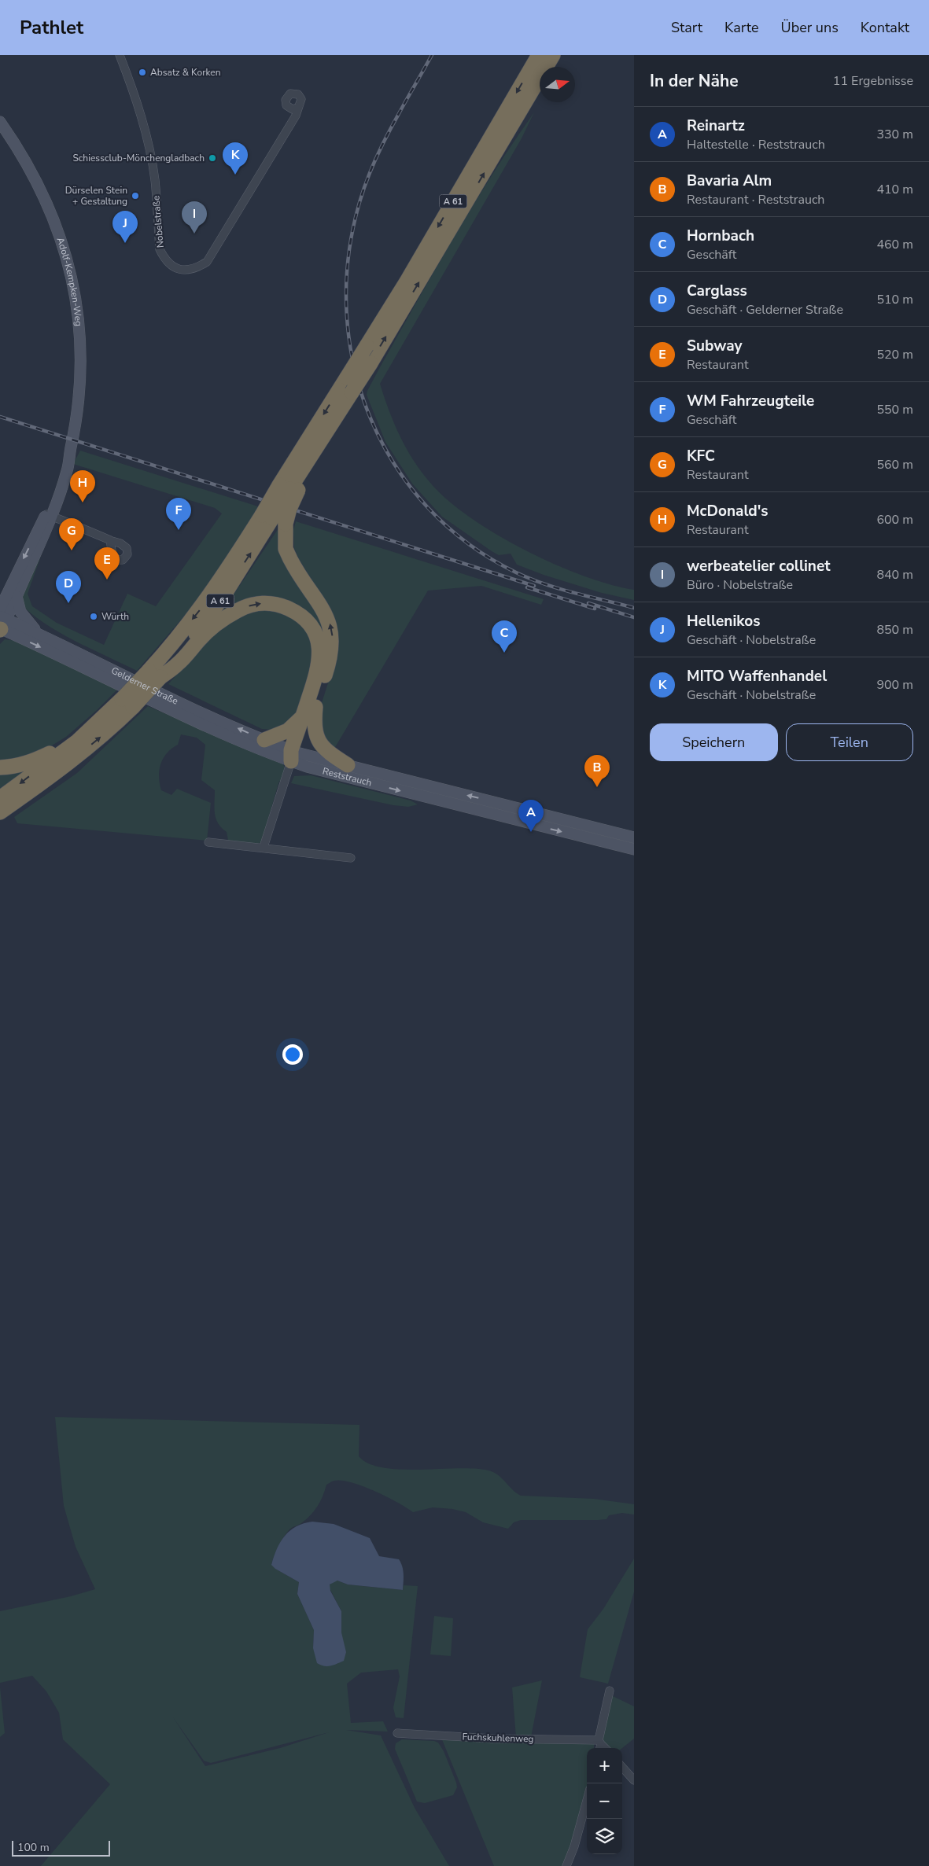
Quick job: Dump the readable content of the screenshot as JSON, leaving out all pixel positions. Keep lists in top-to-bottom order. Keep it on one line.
{"streets":{"highway":["A 61"],"main road":["Adolf-Kempken-Weg","Gelderner Straße","Reststrauch"],"street":["Nobelstraße","Fuchskuhlenweg"]},"crossings":[["Adolf-Kempken-Weg","Gelderner Straße"],["Gelderner Straße","Reststrauch"]],"places":["Absatz & Korken","Schiessclub-Mönchengladbach","Dürselen Stein + Gestaltung","Würth"],"scale_bar":"100 m","north":"right","page":{"header":"Pathlet","nav":["Start","Karte","Über uns","Kontakt"],"heading":["In der Nähe","11 Ergebnisse"],"list":[{"mark":"A","name":"Reinartz","note":"Haltestelle · Reststrauch","value":"330 m"},{"mark":"B","name":"Bavaria Alm","note":"Restaurant · Reststrauch","value":"410 m"},{"mark":"C","name":"Hornbach","note":"Geschäft","value":"460 m"},{"mark":"D","name":"Carglass","note":"Geschäft · Gelderner Straße","value":"510 m"},{"mark":"E","name":"Subway","note":"Restaurant","value":"520 m"},{"mark":"F","name":"WM Fahrzeugteile","note":"Geschäft","value":"550 m"},{"mark":"G","name":"KFC","note":"Restaurant","value":"560 m"},{"mark":"H","name":"McDonald's","note":"Restaurant","value":"600 m"},{"mark":"I","name":"werbeatelier collinet","note":"Büro · Nobelstraße","value":"840 m"},{"mark":"J","name":"Hellenikos","note":"Geschäft · Nobelstraße","value":"850 m"},{"mark":"K","name":"MITO Waffenhandel","note":"Geschäft · Nobelstraße","value":"900 m"}],"pins":["K","I","J","H","F","G","E","D","C","B","A"],"buttons":["Speichern","Teilen"],"map_buttons":["+","−"],"scale":"100 m"}}
